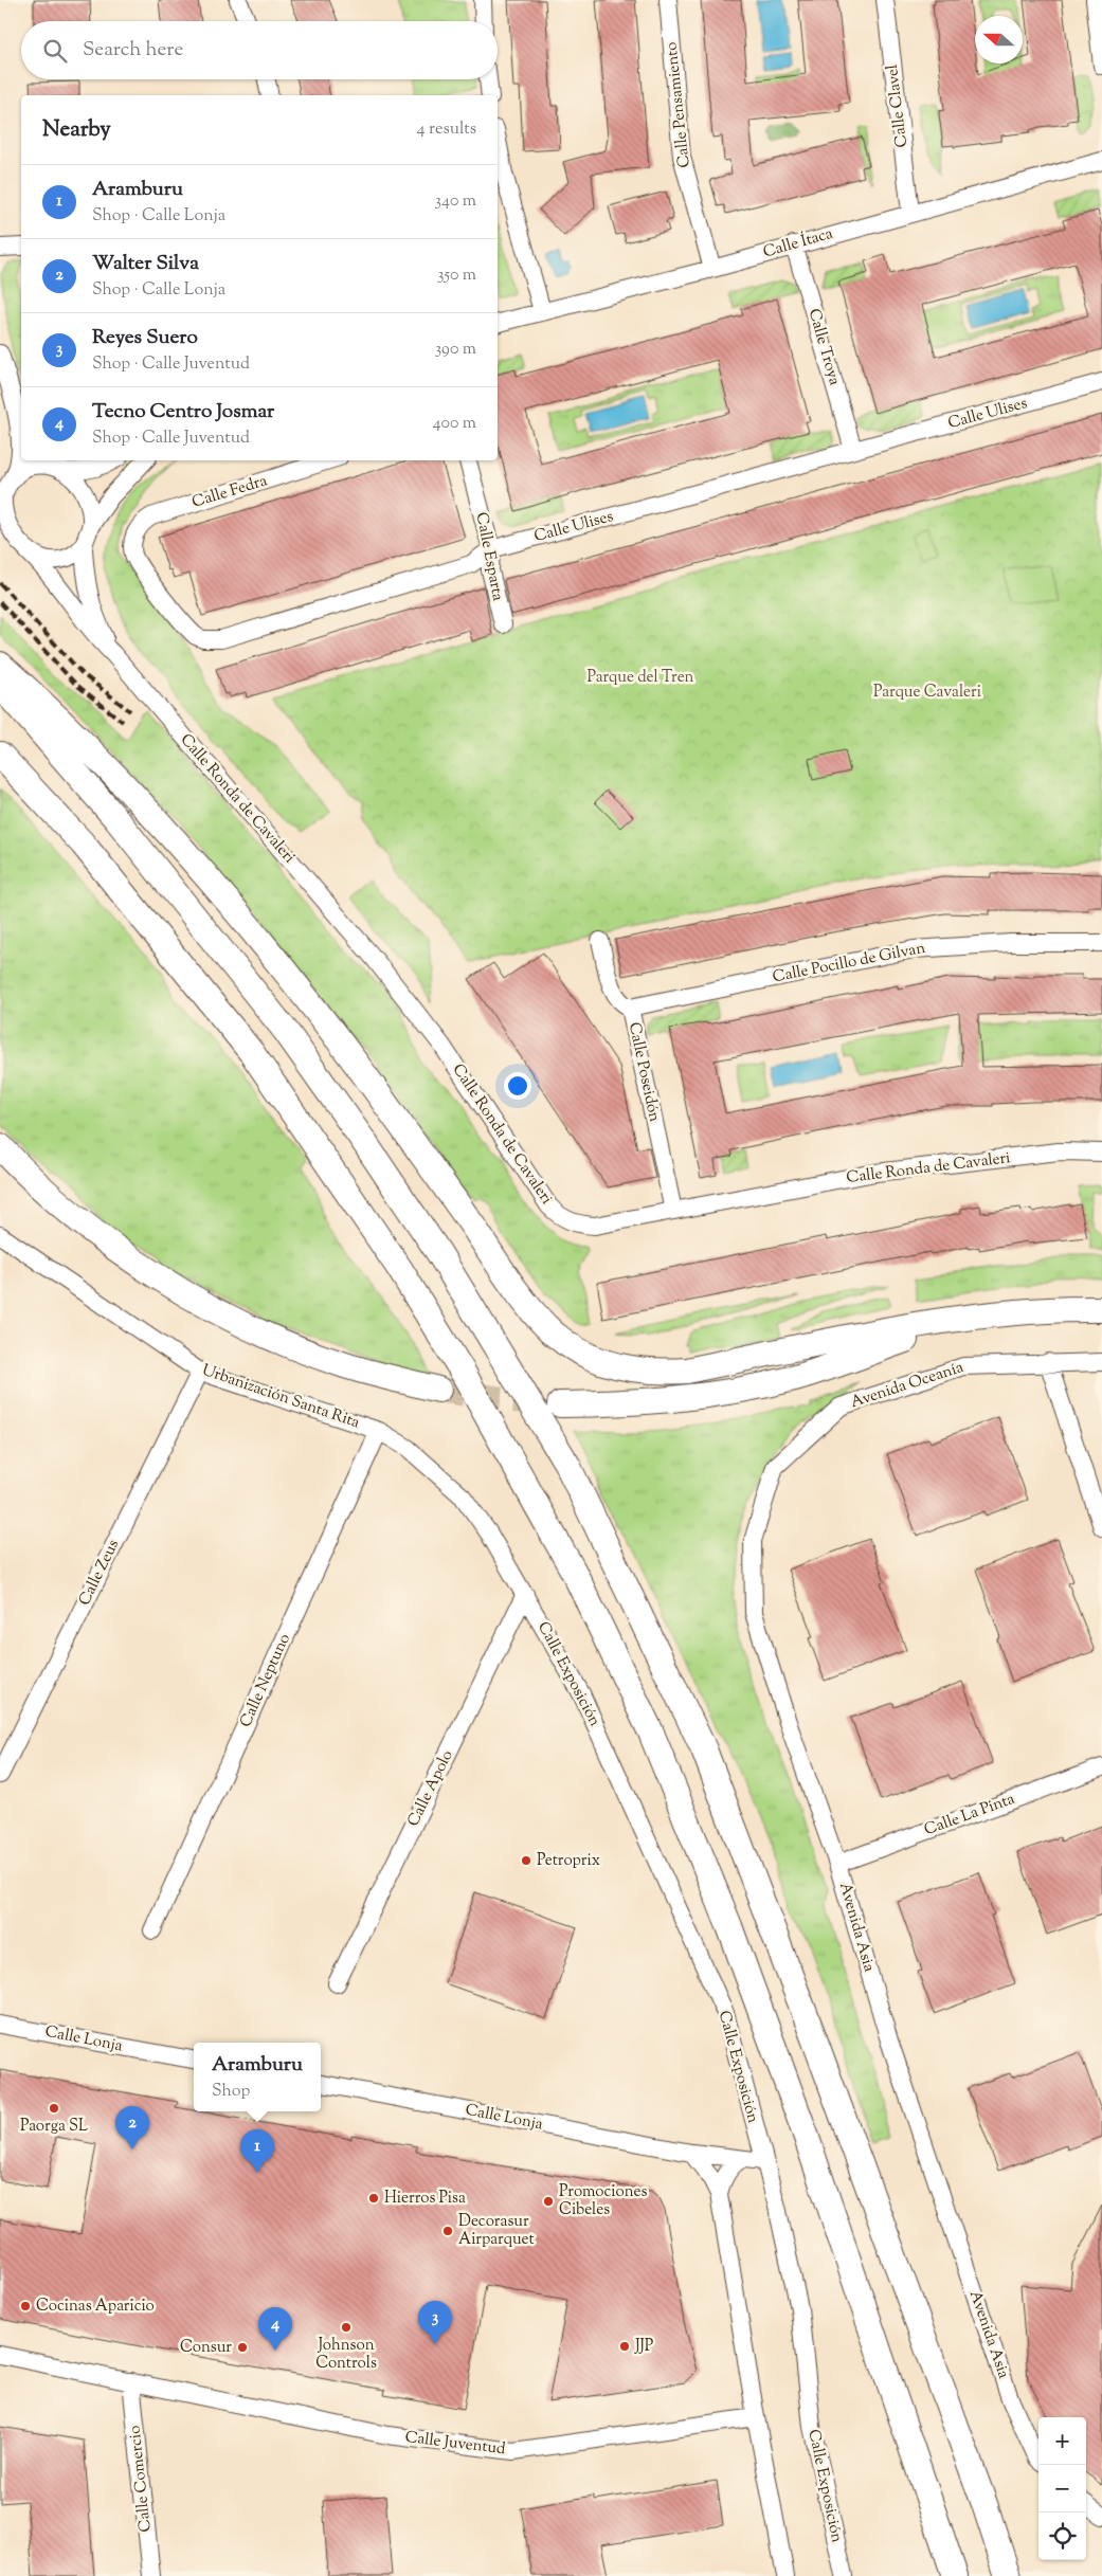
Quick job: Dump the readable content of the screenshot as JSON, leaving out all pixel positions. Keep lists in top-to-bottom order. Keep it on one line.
{"streets":{"street":["Calle Pensamiento","Calle Clavel","Calle Ítaca","Calle Troya","Calle Ulises","Calle Fedra","Calle Esparta","Calle Ronda de Cavaleri","Calle Pocillo de Gilvan","Calle Poseidón","Avenida Oceanía","Urbanización Santa Rita","Calle Zeus","Calle Exposición","Calle Neptuno","Calle Apolo","Calle La Pinta","Avenida Asia","Calle Lonja","Calle Juventud","Calle Comercio"]},"crossings":[["Calle Pensamiento","Calle Ítaca"],["Calle Clavel","Calle Ítaca"],["Calle Ítaca","Calle Troya"],["Calle Troya","Calle Ulises"],["Calle Ulises","Calle Fedra"],["Calle Ulises","Calle Esparta"],["Calle Ronda de Cavaleri","Calle Poseidón"],["Calle Pocillo de Gilvan","Calle Poseidón"],["Avenida Oceanía","Avenida Asia"],["Urbanización Santa Rita","Calle Zeus"],["Urbanización Santa Rita","Calle Exposición"],["Urbanización Santa Rita","Calle Neptuno"],["Urbanización Santa Rita","Calle Apolo"],["Calle Exposición","Calle Apolo"],["Calle Exposición","Calle Lonja"],["Calle La Pinta","Avenida Asia"],["Calle Juventud","Calle Comercio"]],"parks":["Parque del Tren","Parque Cavaleri"],"places":["Petroprix","Paorga SL","Hierros Pisa","Promociones Cibeles","Decorasur Airparquet","Cocinas Aparicio","Johnson Controls","JJP","Consur"],"north":"left","page":{"search":"Search here","heading":["Nearby","4 results"],"list":[{"mark":"1","name":"Aramburu","note":"Shop · Calle Lonja","value":"340 m"},{"mark":"2","name":"Walter Silva","note":"Shop · Calle Lonja","value":"350 m"},{"mark":"3","name":"Reyes Suero","note":"Shop · Calle Juventud","value":"390 m"},{"mark":"4","name":"Tecno Centro Josmar","note":"Shop · Calle Juventud","value":"400 m"}],"popup":["Aramburu","Shop"],"pins":["2","1","3","4"],"map_buttons":["+","−"]}}
